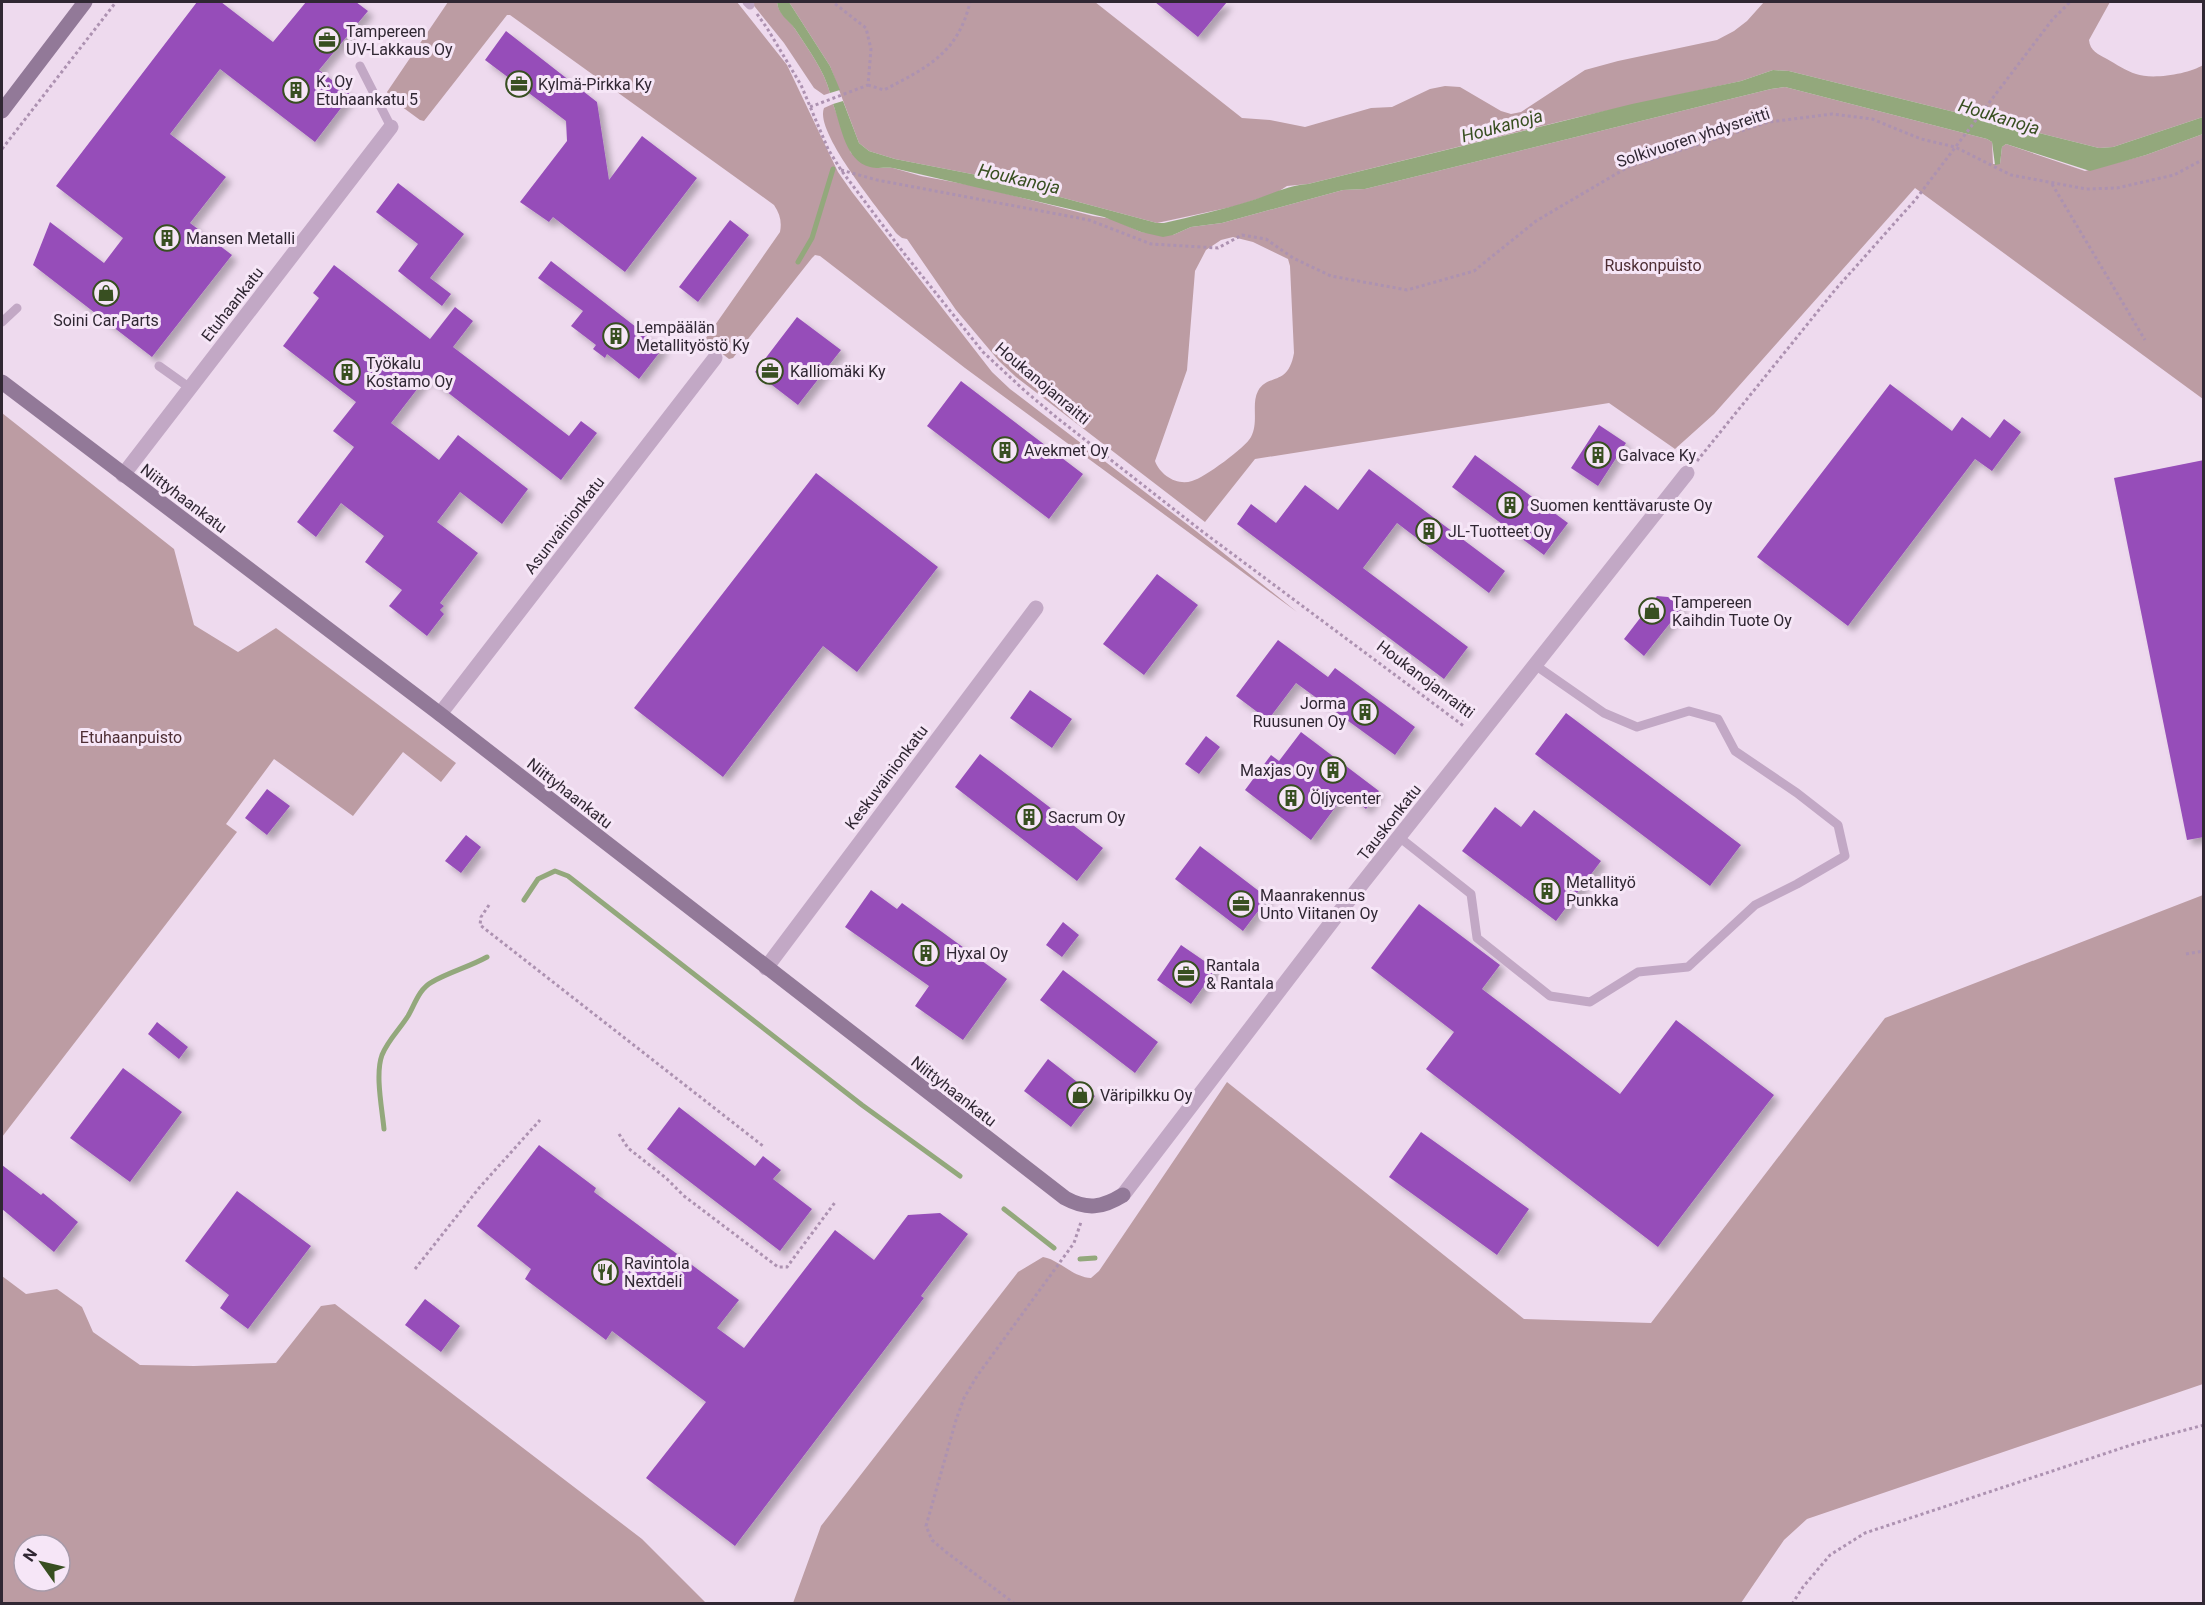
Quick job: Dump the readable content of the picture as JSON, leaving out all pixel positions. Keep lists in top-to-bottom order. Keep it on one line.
{"streets":{"street":["Etuhaankatu","Niittyhaankatu","Asunvainionkatu","Keskuvainionkatu","Tauskonkatu"],"path":["Solkivuoren yhdysreitti","Houkanojanraitti"]},"crossings":[["Solkivuoren yhdysreitti","Houkanojanraitti"],["Etuhaankatu","Niittyhaankatu"],["Houkanojanraitti","Tauskonkatu"],["Niittyhaankatu","Asunvainionkatu"],["Niittyhaankatu","Keskuvainionkatu"],["Niittyhaankatu","Tauskonkatu"]],"water":["Houkanoja"],"parks":["Ruskonpuisto","Etuhaanpuisto"],"places":{"office":["Tampereen UV-Lakkaus Oy","Kylmä-Pirkka Ky","Kalliomäki Ky","Maanrakennus Unto Viitanen Oy","Rantala & Rantala"],"building":["K. Oy Etuhaankatu 5","Mansen Metalli","Lempäälän Metallityöstö Ky","Työkalu Kostamo Oy","Avekmet Oy","Galvace Ky","Suomen kenttävaruste Oy","JL-Tuotteet Oy","Jorma Ruusunen Oy","Maxjas Oy","Öljycenter","Sacrum Oy","Metallityö Punkka","Hyxal Oy"],"shop":["Soini Car Parts","Tampereen Kaihdin Tuote Oy","Väripilkku Oy"],"restaurant":["Ravintola Nextdeli"]},"north":"top left"}
